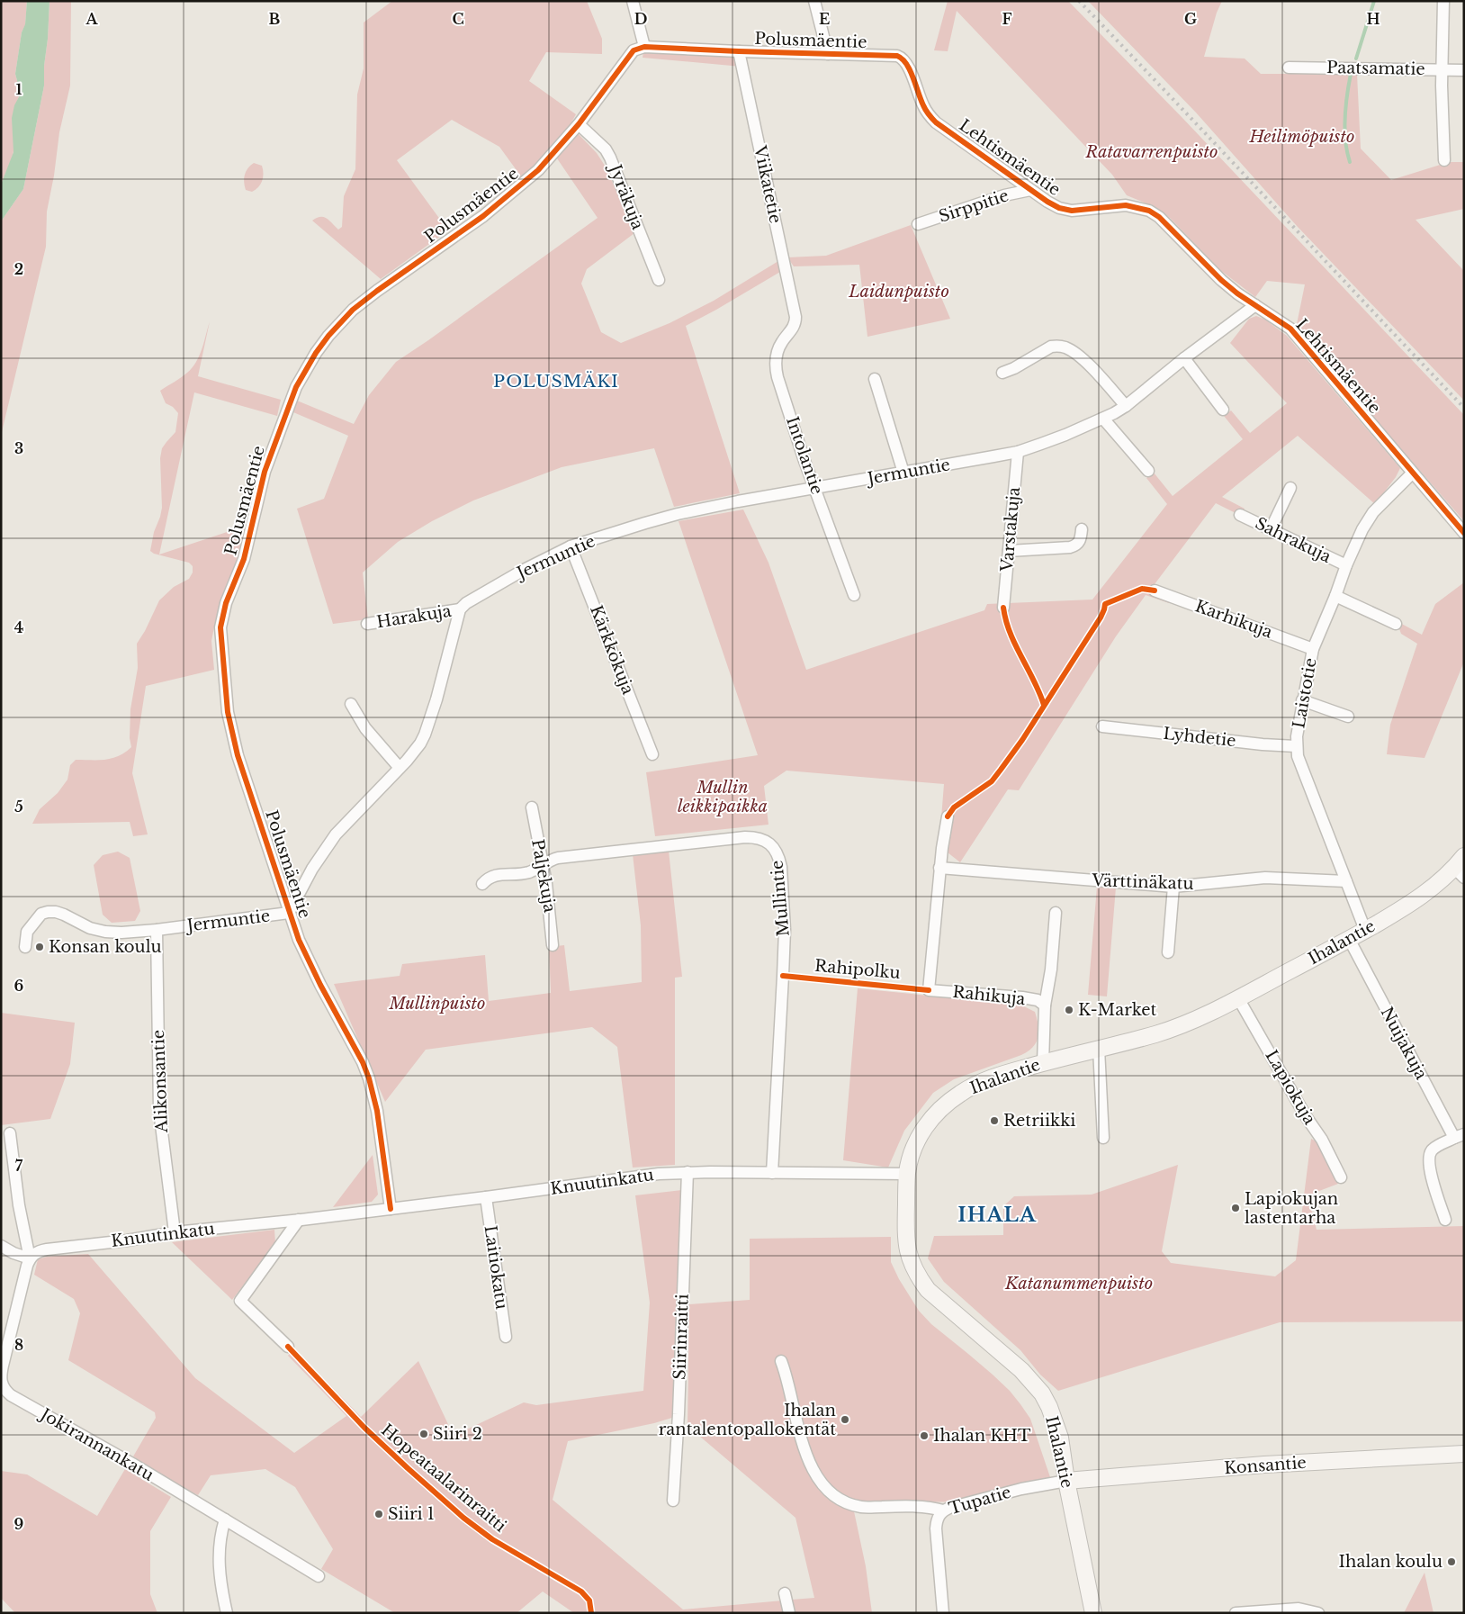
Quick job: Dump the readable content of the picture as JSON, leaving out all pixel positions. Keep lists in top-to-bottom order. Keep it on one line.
{"streets":{"street":["Polusmäentie","Paatsamatie","Lehtismäentie","Viikatetie","Jyräkuja","Sirppitie","Intolantie","Jermuntie","Varstakuja","Sahrakuja","Harakuja","Karhikuja","Kärkkökuja","Laistotie","Lyhdetie","Paljekuja","Värttinäkatu","Mullintie","Ihalantie","Rahikuja","Nuijakuja","Alikonsantie","Lapiokuja","Knuutinkatu","Laitiokatu","Siirinraitti","Jokirannankatu","Konsantie","Tupatie"],"cycle path":["Rahipolku","Hopeataalarinraitti"]},"crossings":[["Polusmäentie","Lehtismäentie"],["Polusmäentie","Viikatetie"],["Polusmäentie","Jyräkuja"],["Polusmäentie","Jermuntie"],["Polusmäentie","Knuutinkatu"],["Lehtismäentie","Sirppitie"],["Lehtismäentie","Jermuntie"],["Lehtismäentie","Laistotie"],["Viikatetie","Intolantie"],["Intolantie","Jermuntie"],["Jermuntie","Varstakuja"],["Jermuntie","Harakuja"],["Jermuntie","Kärkkökuja"],["Jermuntie","Alikonsantie"],["Sahrakuja","Laistotie"],["Karhikuja","Laistotie"],["Laistotie","Lyhdetie"],["Laistotie","Värttinäkatu"],["Laistotie","Ihalantie"],["Paljekuja","Mullintie"],["Värttinäkatu","Rahikuja"],["Mullintie","Knuutinkatu"],["Ihalantie","Rahikuja"],["Ihalantie","Nuijakuja"],["Ihalantie","Lapiokuja"],["Ihalantie","Knuutinkatu"],["Ihalantie","Konsantie"],["Ihalantie","Tupatie"],["Alikonsantie","Knuutinkatu"],["Knuutinkatu","Laitiokatu"],["Knuutinkatu","Siirinraitti"],["Knuutinkatu","Jokirannankatu"],["Konsantie","Tupatie"]],"districts":["POLUSMÄKI","IHALA"],"parks":["Heilimöpuisto","Ratavarrenpuisto","Laidunpuisto","Mullin leikkipaikka","Mullinpuisto","Katanummenpuisto"],"places":["Konsan koulu","K-Market","Retriikki","Lapiokujan lastentarha","Ihalan rantalentopallokentät","Siiri 2","Ihalan KHT","Siiri 1","Ihalan koulu"],"grid":{"columns":["A","B","C","D","E","F","G","H"],"rows":["1","2","3","4","5","6","7","8","9"]}}
